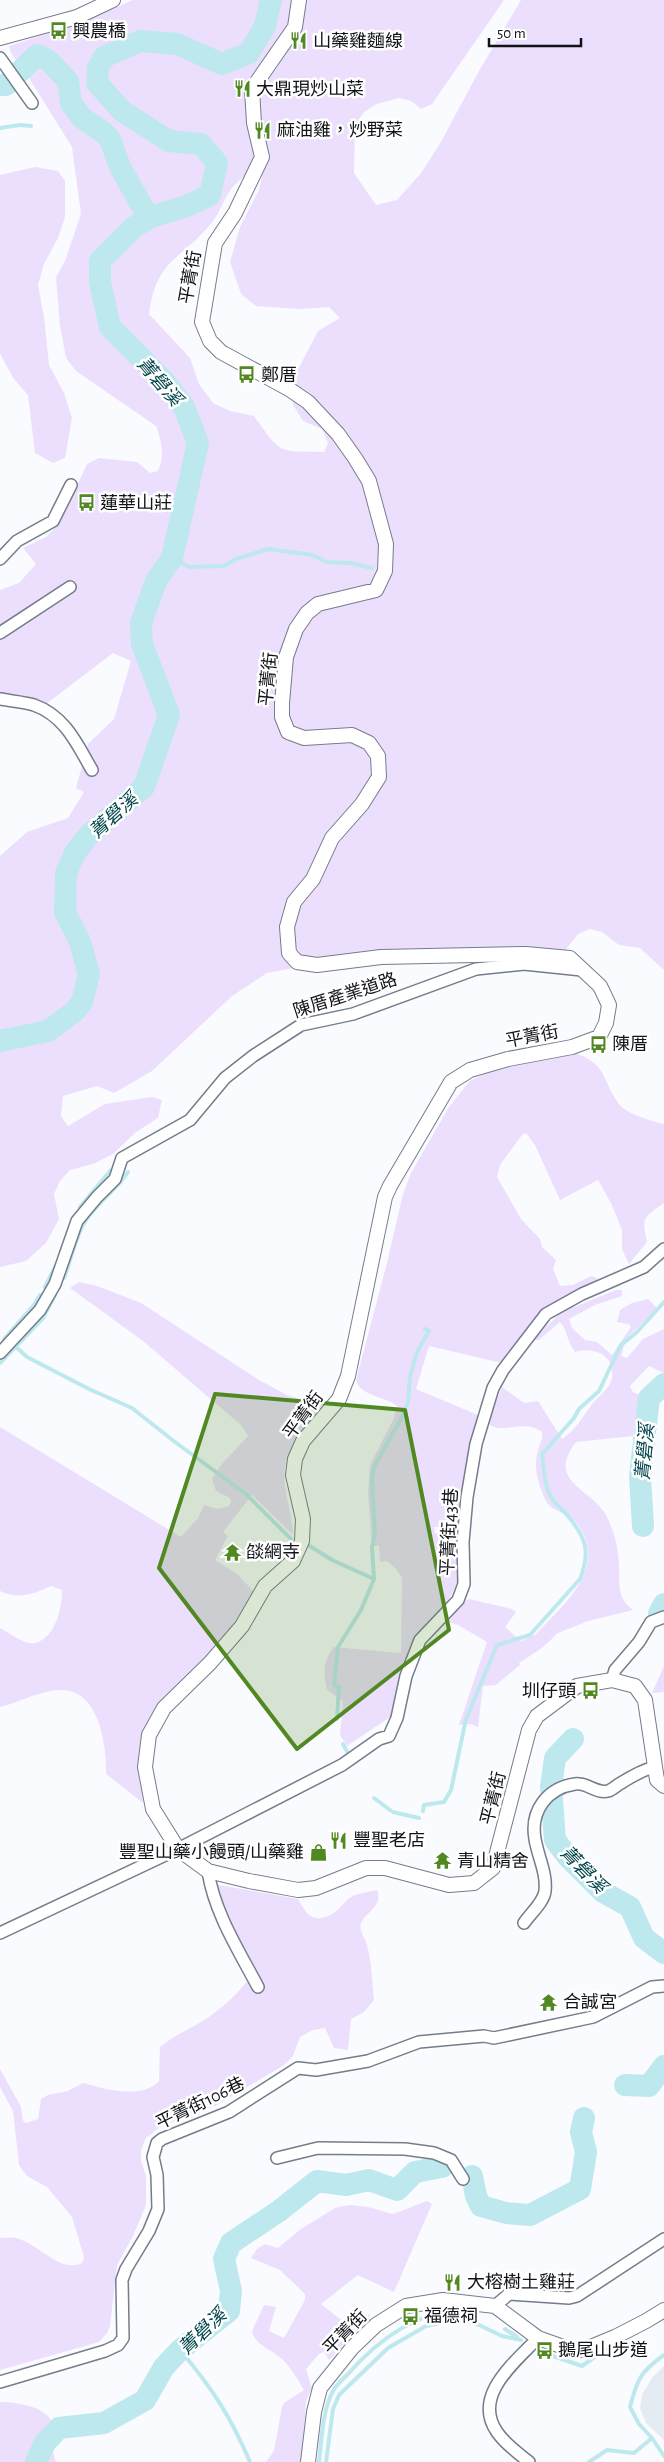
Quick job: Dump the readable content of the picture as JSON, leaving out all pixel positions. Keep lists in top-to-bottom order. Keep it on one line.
{"streets":{"street":["平菁街","陳厝產業道路","平菁街43巷","平菁街106巷"]},"crossings":[["平菁街","陳厝產業道路"],["平菁街","平菁街43巷"]],"water":["菁礐溪"],"places":{"bus stop":["興農橋","鄭厝","蓮華山莊","陳厝","圳仔頭","福德祠","鵝尾山步道"],"restaurant":["山藥雞麵線","大鼎現炒山菜","麻油雞，炒野菜","豐聖老店","大榕樹土雞莊"],"temple":["燄網寺","青山精舍","合誠宮"],"shop":["豐聖山藥小饅頭/山藥雞"]},"scale_bar":"50 m"}
